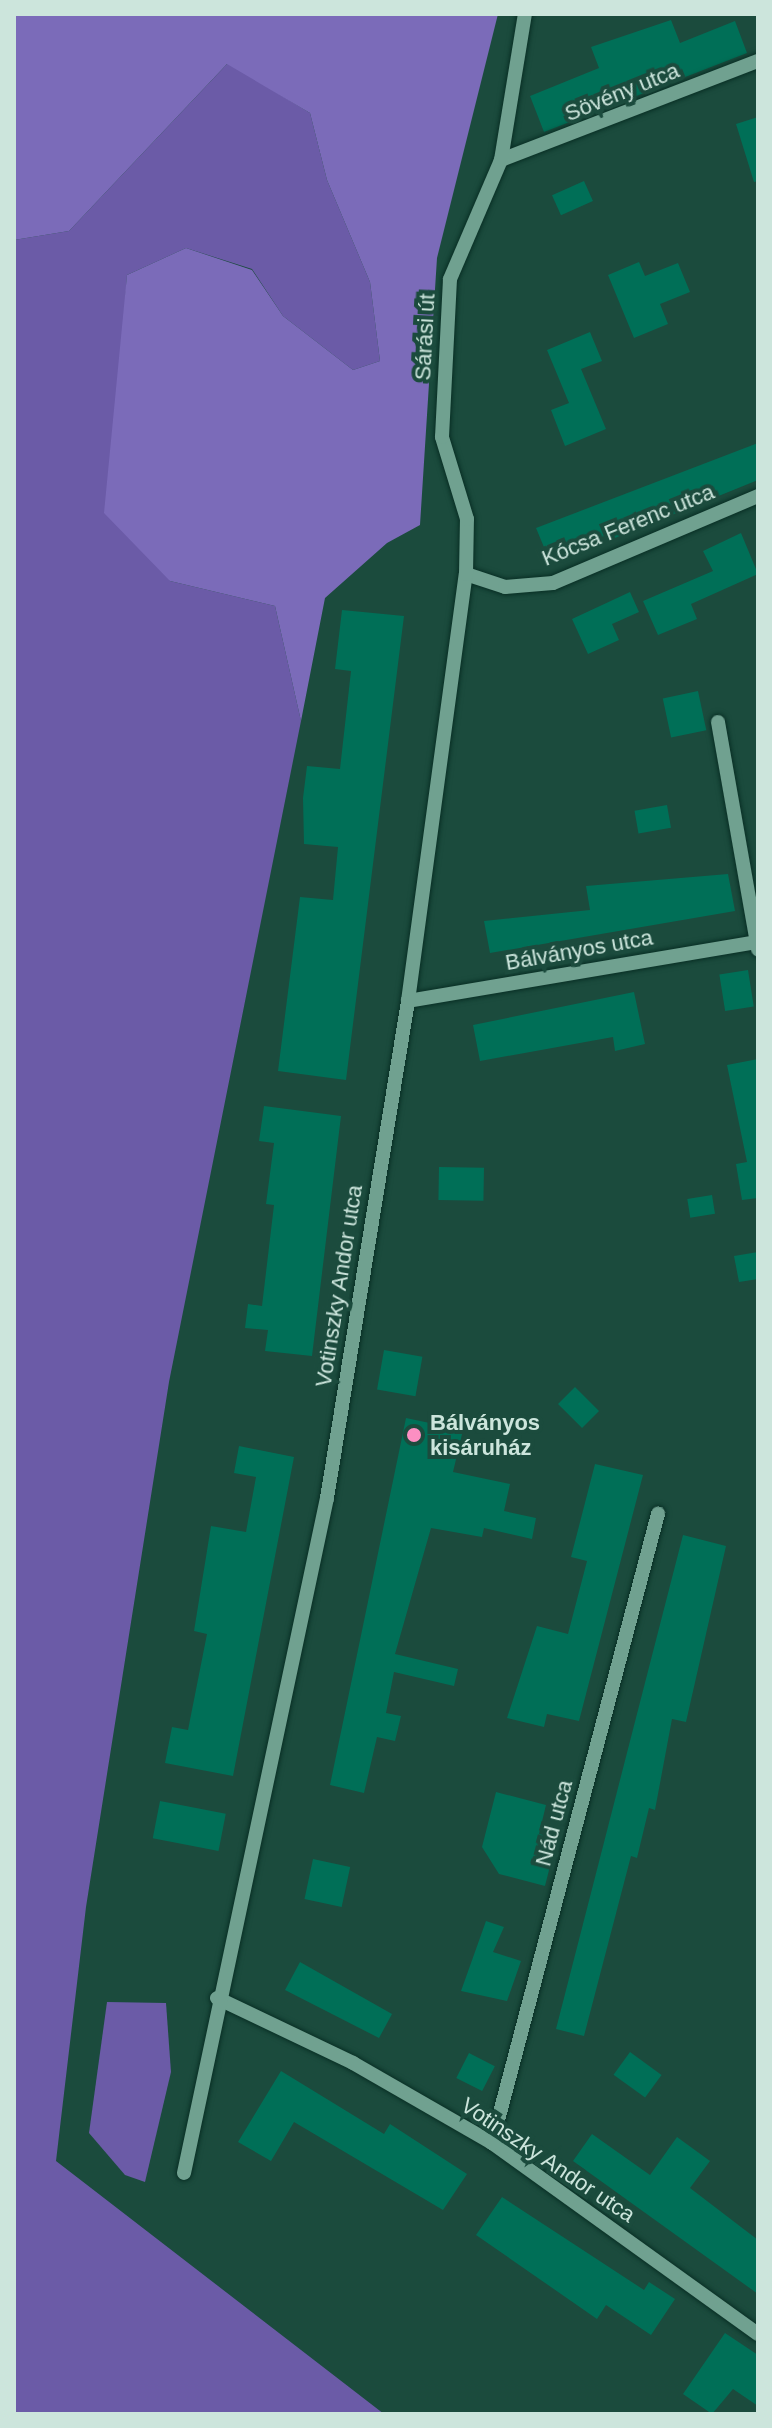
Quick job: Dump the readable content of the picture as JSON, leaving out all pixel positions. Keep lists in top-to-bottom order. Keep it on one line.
{"streets":{"street":["Sövény utca","Sárási út","Kócsa Ferenc utca","Bálványos utca","Votinszky Andor utca","Nád utca"]},"crossings":[["Sövény utca","Sárási út"],["Sárási út","Kócsa Ferenc utca"],["Sárási út","Votinszky Andor utca"],["Kócsa Ferenc utca","Votinszky Andor utca"],["Bálványos utca","Votinszky Andor utca"],["Votinszky Andor utca","Nád utca"]],"places":["Bálványos kisáruház"]}
